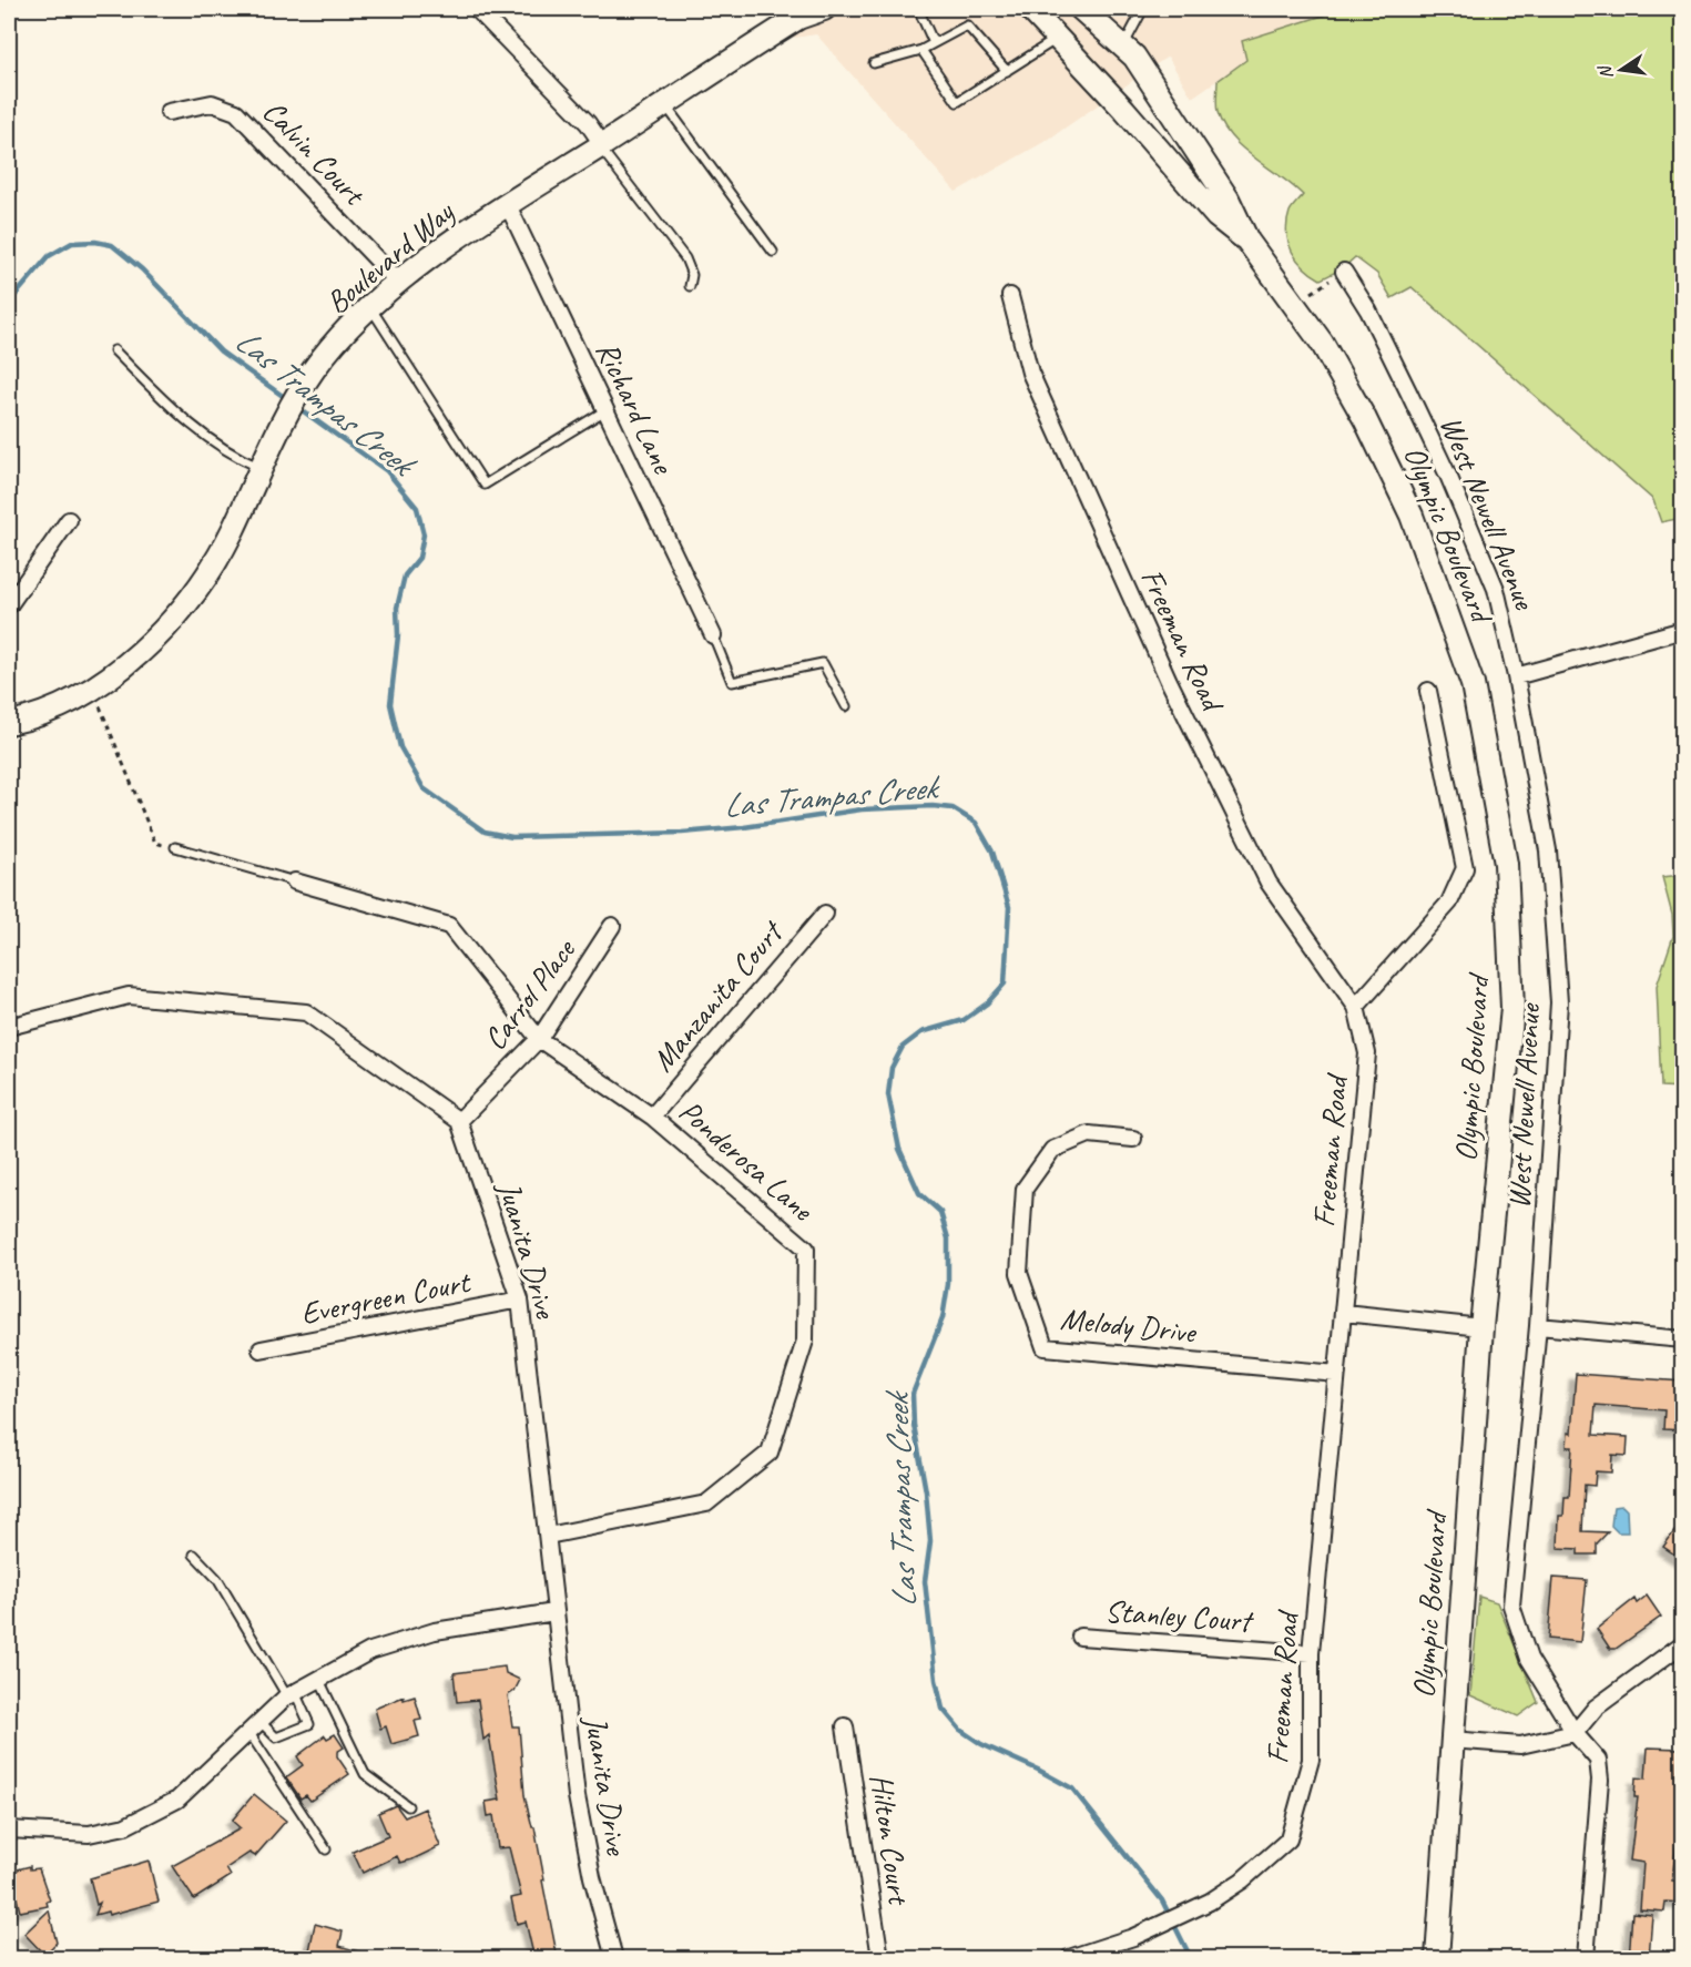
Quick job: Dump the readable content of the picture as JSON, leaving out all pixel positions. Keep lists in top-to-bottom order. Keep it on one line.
{"streets":{"main road":["Boulevard Way","Olympic Boulevard"],"street":["Calvin Court","Richard Lane","West Newell Avenue","Freeman Road","Carrol Place","Manzanita Court","Ponderosa Lane","Juanita Drive","Evergreen Court","Melody Drive","Stanley Court","Hilton Court"]},"crossings":[["Calvin Court","Boulevard Way"],["Boulevard Way","Richard Lane"],["Freeman Road","Melody Drive"],["Freeman Road","Stanley Court"],["Carrol Place","Ponderosa Lane"],["Carrol Place","Juanita Drive"],["Manzanita Court","Ponderosa Lane"],["Ponderosa Lane","Juanita Drive"],["Juanita Drive","Evergreen Court"]],"water":["Las Trampas Creek"],"north":"left"}
